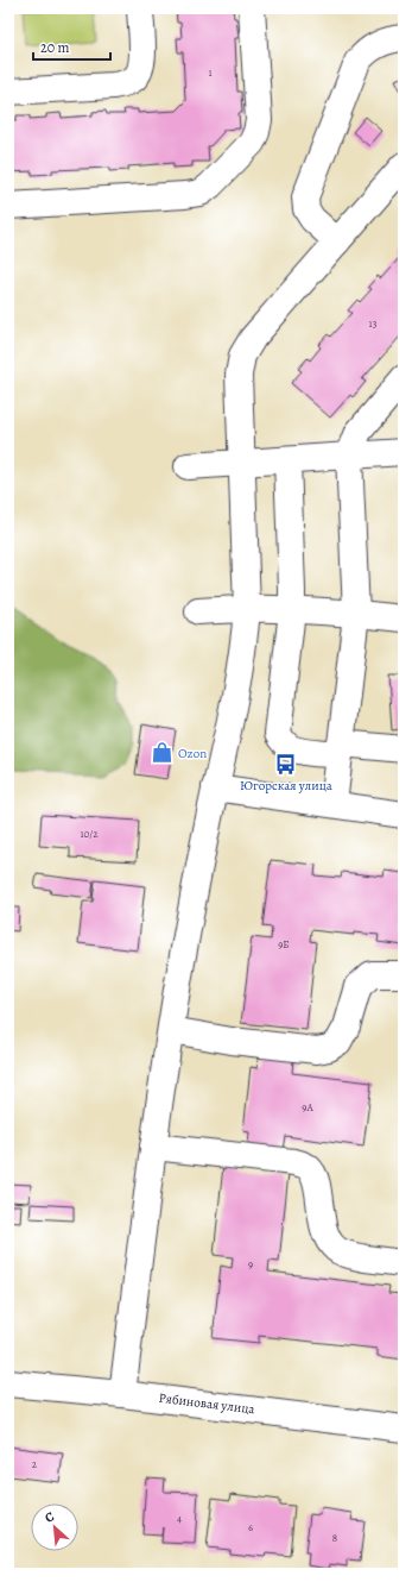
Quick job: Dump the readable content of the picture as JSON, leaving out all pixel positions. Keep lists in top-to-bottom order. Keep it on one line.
{"streets":{"street":["Рябиновая улица"]},"places":{"shop":["Ozon"],"bus stop":["Югорская улица"]},"house_numbers":["1","13","10/2","9Б","9А","9","2","4","6","8"],"scale_bar":"20 m","north":"top left"}
